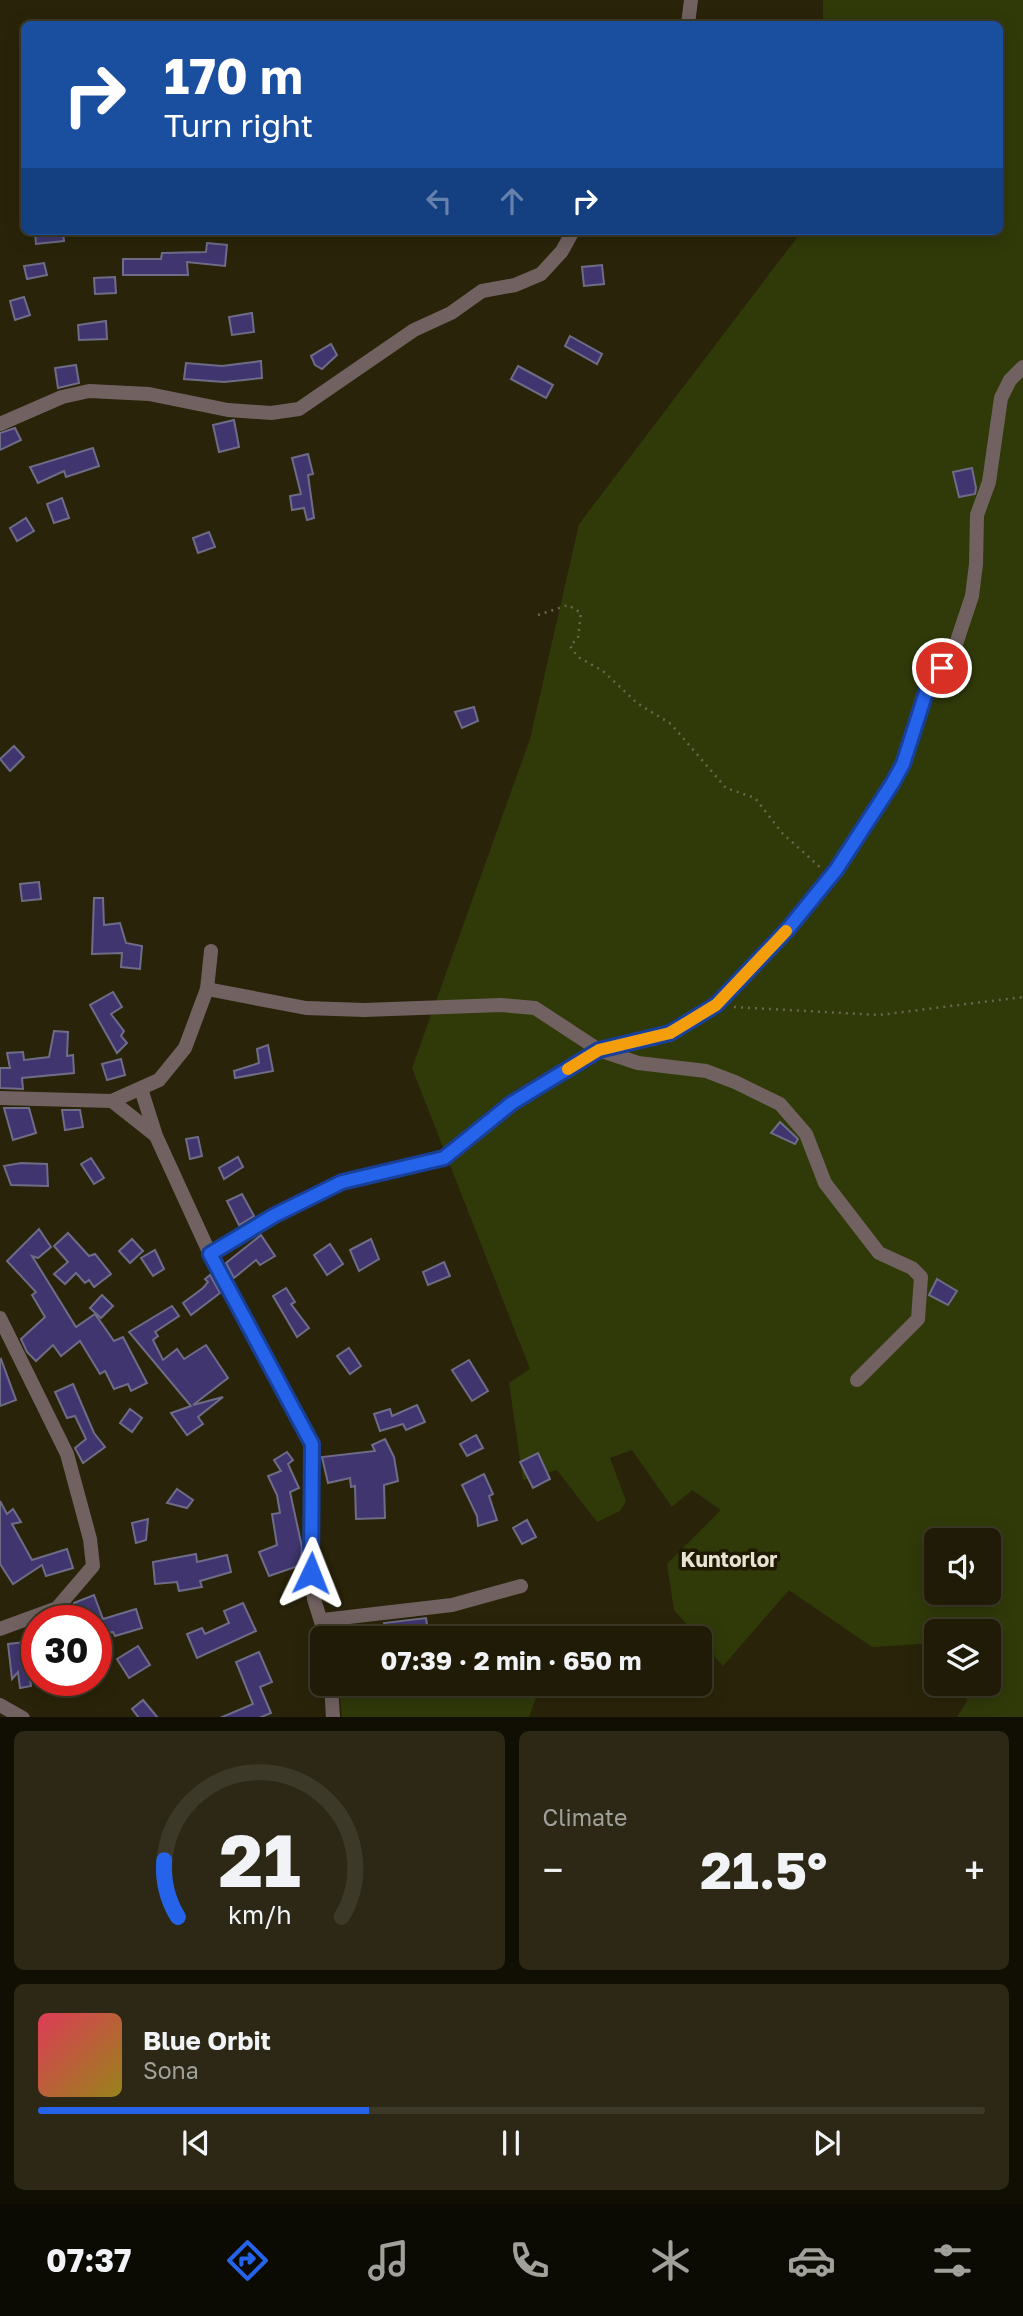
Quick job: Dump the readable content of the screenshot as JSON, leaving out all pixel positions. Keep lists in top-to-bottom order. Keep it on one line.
{"districts":["Kuntorlor"],"page":{"turn":["170 m","Turn right"],"limit":"30","trip":"07:39 · 2 min · 650 m","tile":"Climate","heat":["−","21.5°","+"],"song":["Blue Orbit","Sona"],"tabs":"07:37","gauge":["21","km/h"]}}
